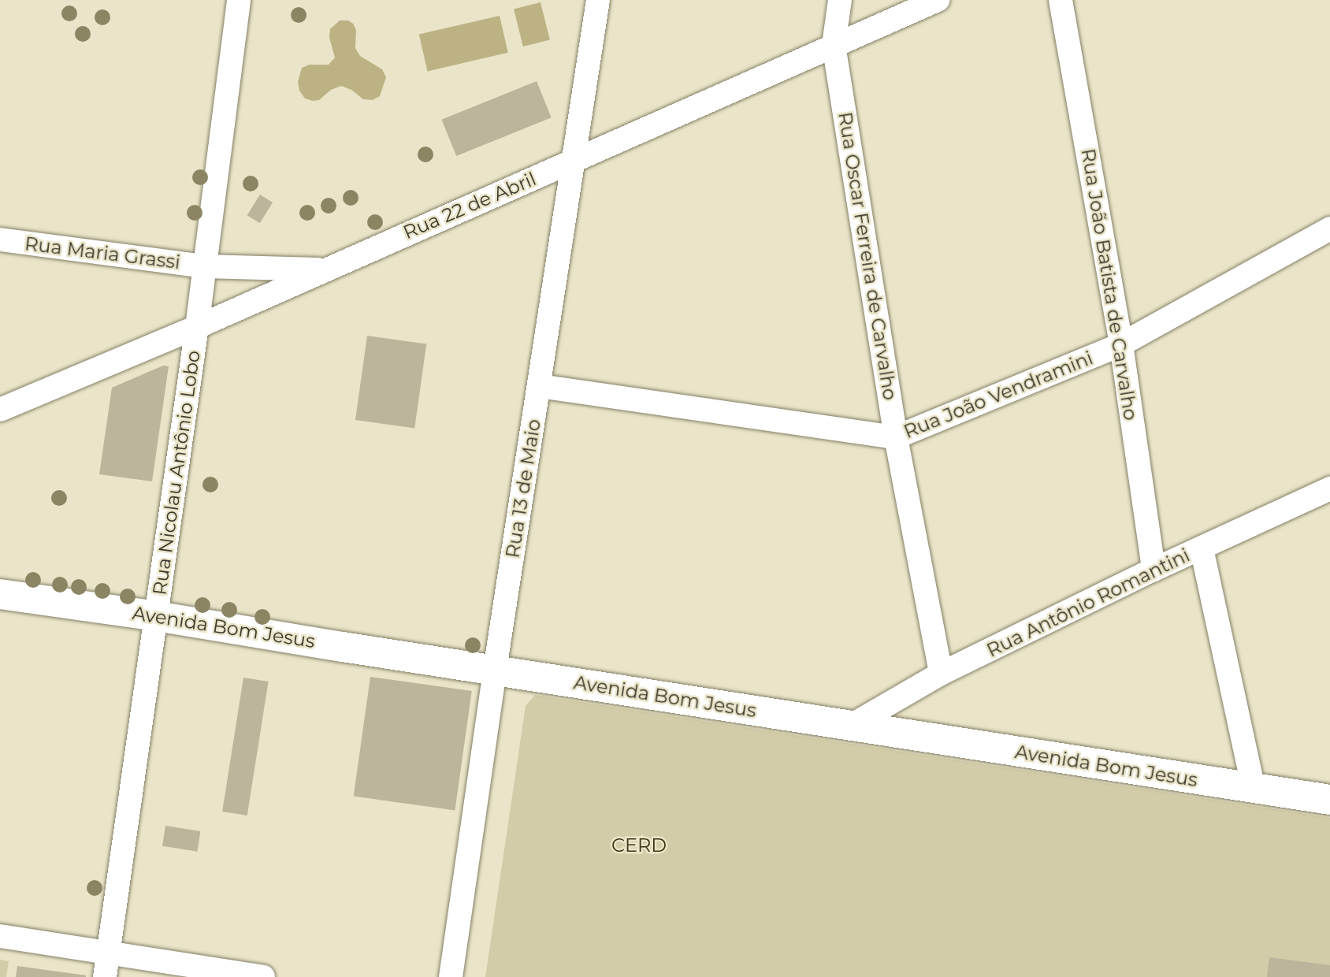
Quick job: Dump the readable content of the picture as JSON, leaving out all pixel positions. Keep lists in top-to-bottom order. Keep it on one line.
{"streets":{"street":["Rua 22 de Abril","Rua Maria Grassi","Rua Oscar Ferreira de Carvalho","Rua João Batista de Carvalho","Rua João Vendramini","Rua Nicolau Antônio Lobo","Rua 13 de Maio","Rua Antônio Romantini","Avenida Bom Jesus"]},"crossings":[["Rua 22 de Abril","Rua Maria Grassi"],["Rua 22 de Abril","Rua Oscar Ferreira de Carvalho"],["Rua 22 de Abril","Rua Nicolau Antônio Lobo"],["Rua 22 de Abril","Rua 13 de Maio"],["Rua Maria Grassi","Rua Nicolau Antônio Lobo"],["Rua Oscar Ferreira de Carvalho","Rua João Vendramini"],["Rua Oscar Ferreira de Carvalho","Rua Antônio Romantini"],["Rua João Batista de Carvalho","Rua João Vendramini"],["Rua João Batista de Carvalho","Rua Antônio Romantini"],["Rua João Vendramini","Rua 13 de Maio"],["Rua Nicolau Antônio Lobo","Avenida Bom Jesus"],["Rua 13 de Maio","Avenida Bom Jesus"],["Rua Antônio Romantini","Avenida Bom Jesus"]],"parks":["CERD"]}
